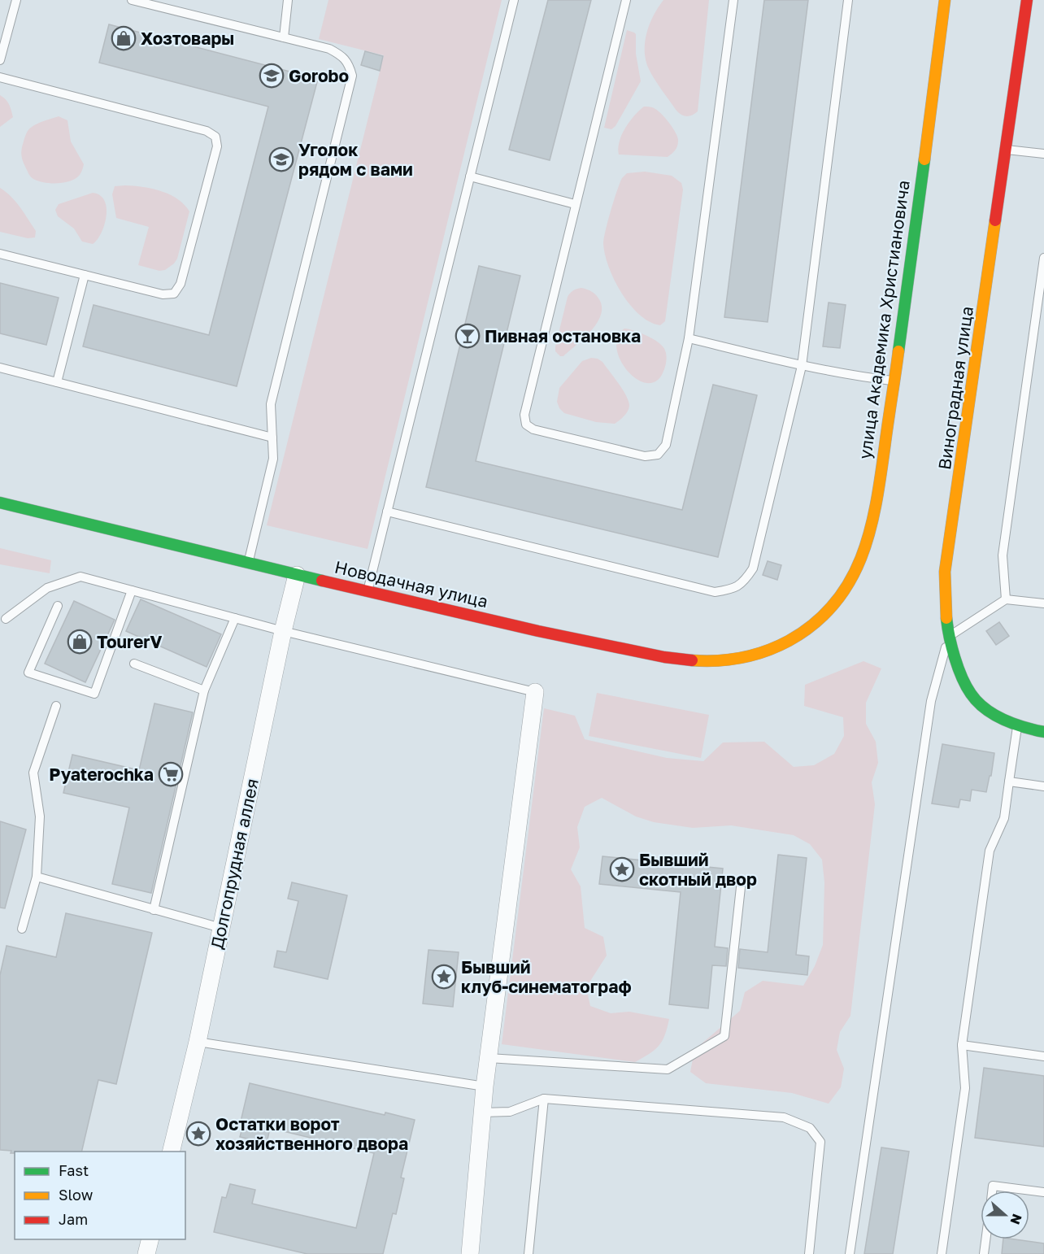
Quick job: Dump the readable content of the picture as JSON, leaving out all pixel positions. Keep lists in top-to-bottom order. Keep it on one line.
{"streets":{"street":["улица Академика Христиановича","Виноградная улица","Новодачная улица","Долгопрудная аллея"]},"crossings":[["улица Академика Христиановича","Новодачная улица"],["Новодачная улица","Долгопрудная аллея"]],"places":{"shop":["Хозтовары","TourerV"],"school or university":["Gorobo","Уголок рядом с вами"],"bar":["Пивная остановка"],"supermarket":["Pyaterochka"],"place":["Бывший скотный двор","Бывший клуб-синематограф","Остатки ворот хозяйственного двора"]},"legend":["Fast","Slow","Jam"],"north":"right"}
